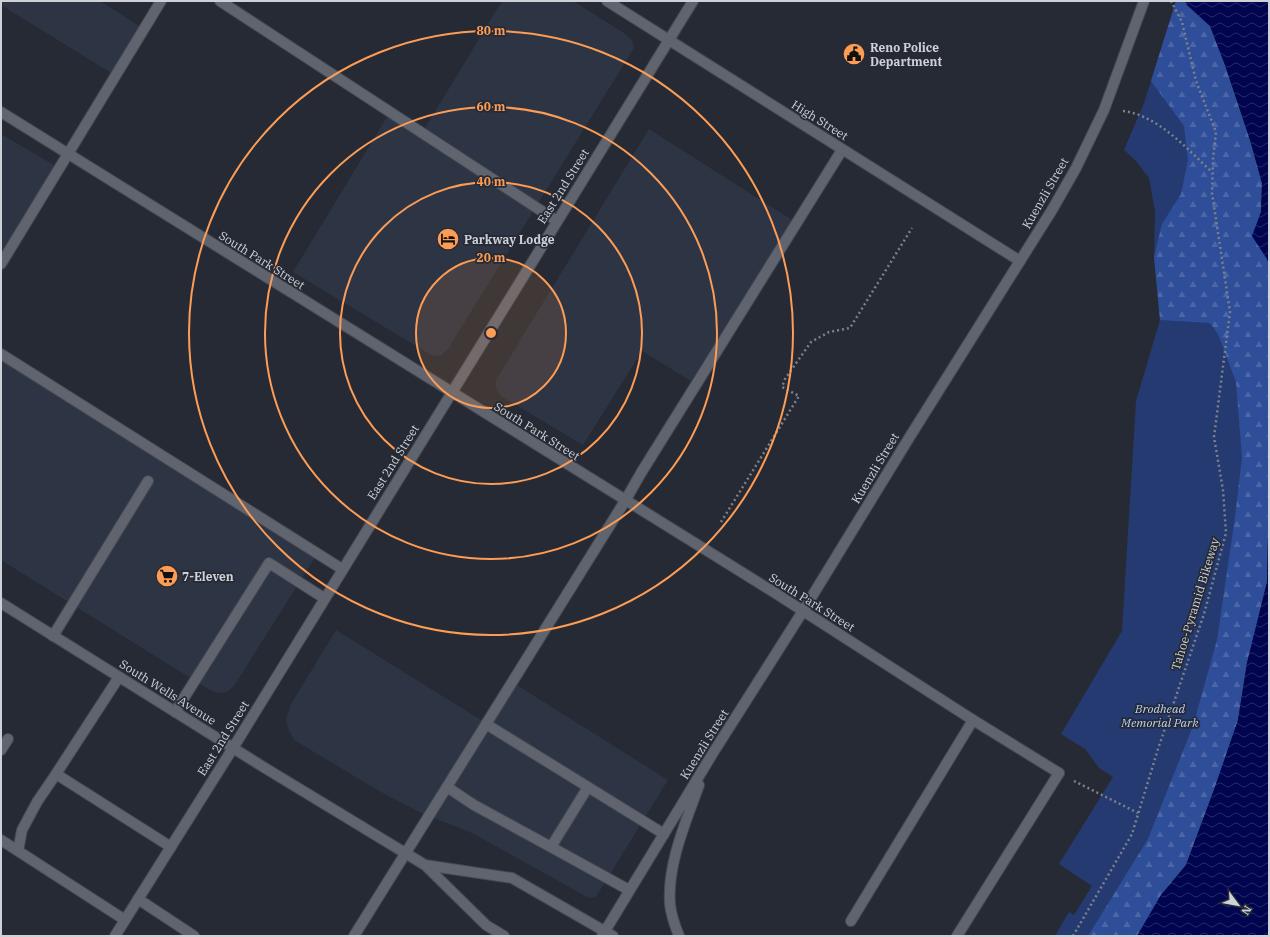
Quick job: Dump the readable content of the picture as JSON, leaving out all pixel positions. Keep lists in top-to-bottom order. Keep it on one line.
{"streets":{"main road":["High Street","East 2nd Street","Kuenzli Street","South Park Street","South Wells Avenue"],"path":["Tahoe-Pyramid Bikeway"]},"crossings":[["High Street","East 2nd Street"],["High Street","Kuenzli Street"],["East 2nd Street","South Park Street"],["East 2nd Street","South Wells Avenue"],["Kuenzli Street","South Park Street"],["Kuenzli Street","South Wells Avenue"]],"parks":["Brodhead Memorial Park"],"places":{"public building":["Reno Police Department"],"hotel":["Parkway Lodge"],"supermarket":["7-Eleven"]},"north":"bottom right","rings":["80 m","60 m","40 m","20 m"]}
